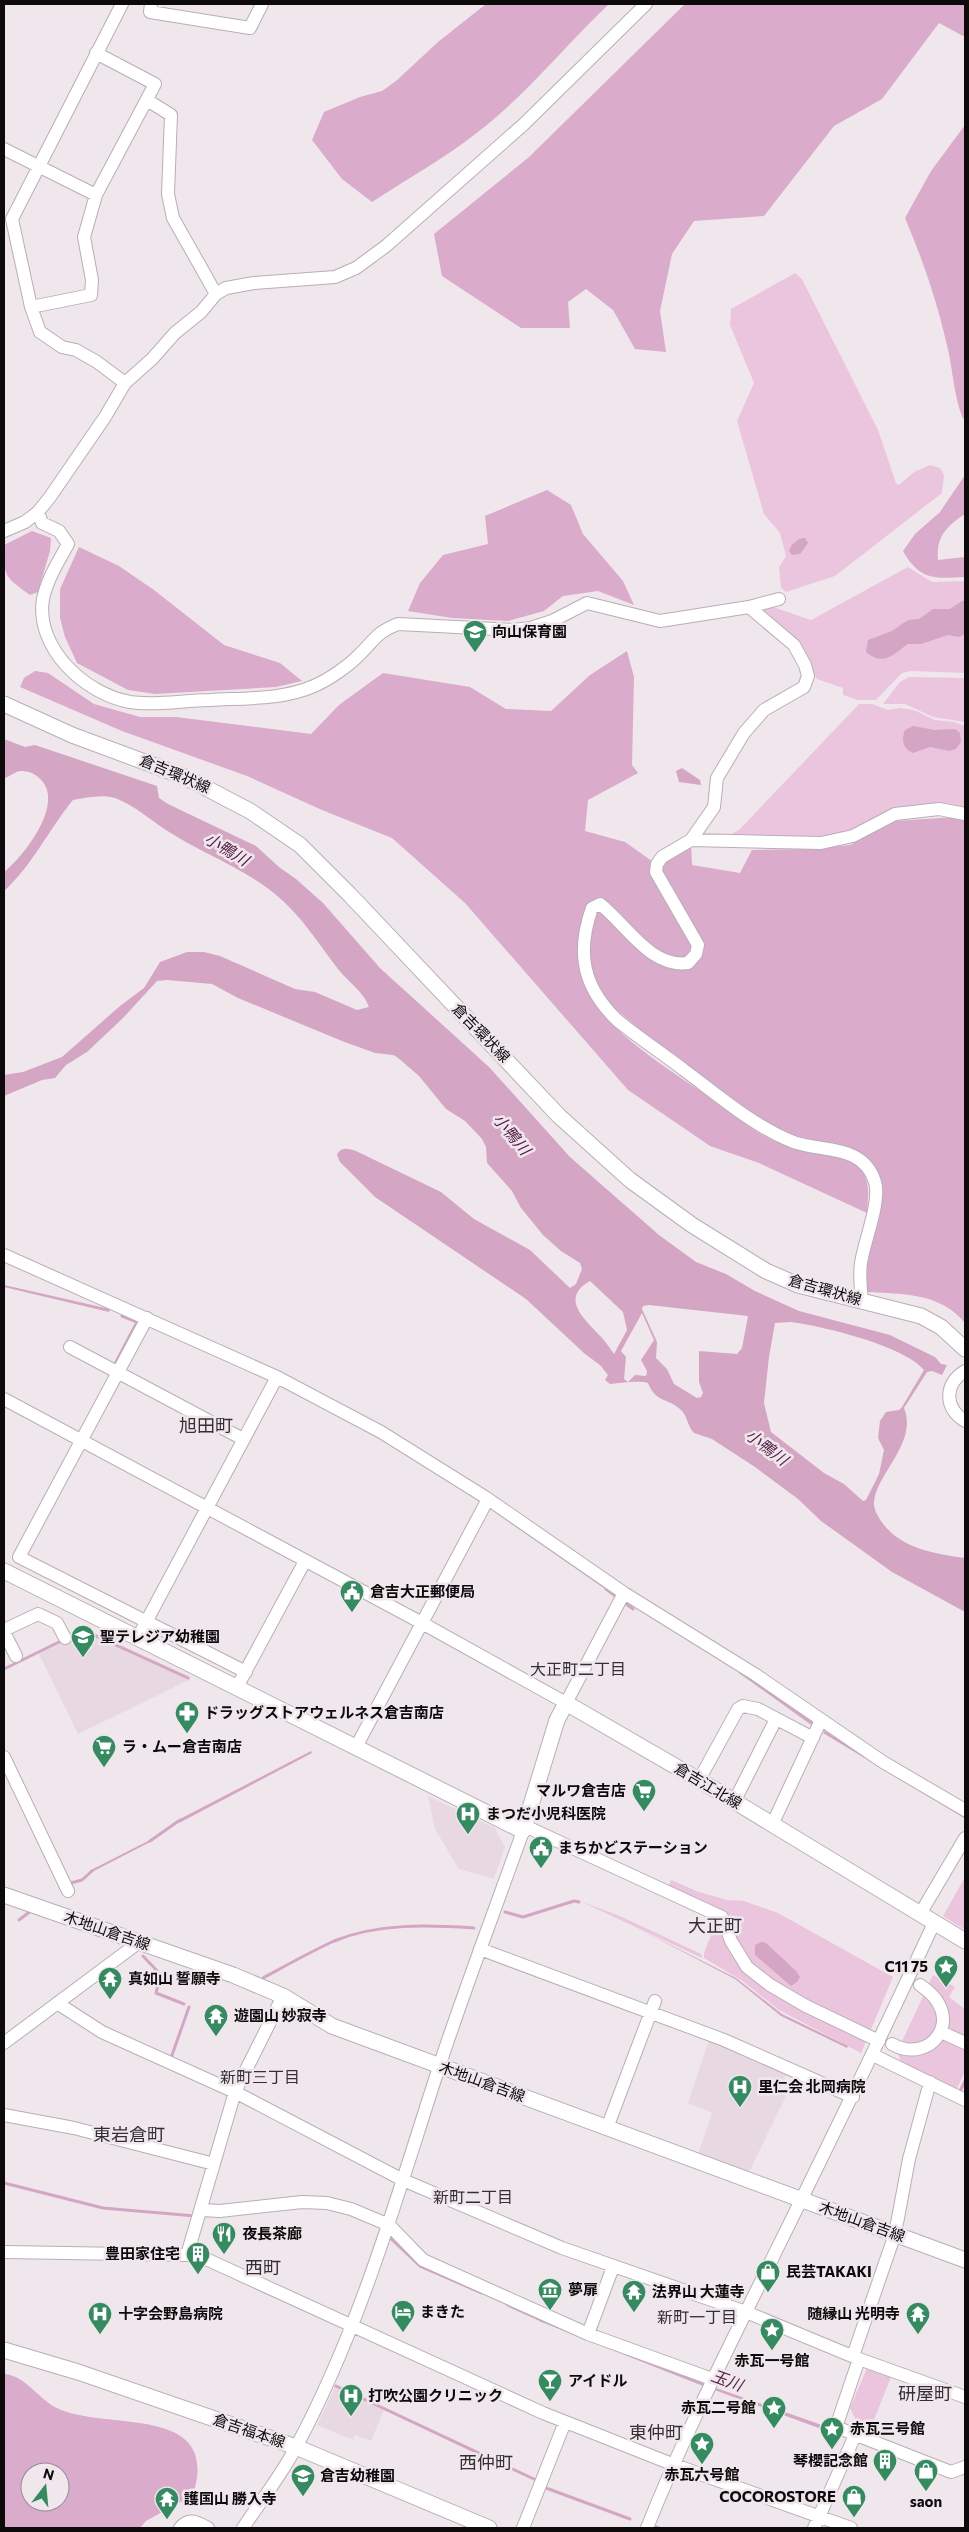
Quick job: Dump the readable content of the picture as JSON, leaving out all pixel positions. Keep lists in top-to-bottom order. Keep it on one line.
{"streets":{"main road":["倉吉環状線","倉吉江北線","木地山倉吉線","倉吉福本線"]},"districts":["旭田町","大正町二丁目","大正町","新町三丁目","東岩倉町","新町二丁目","西町","新町一丁目","研屋町","東仲町","西仲町"],"water":["小鴨川","玉川"],"places":{"school or university":["向山保育園","聖テレジア幼稚園","倉吉幼稚園"],"public building":["倉吉大正郵便局","まちかどステーション"],"pharmacy":["ドラッグストアウェルネス倉吉南店"],"supermarket":["ラ・ムー倉吉南店","マルワ倉吉店"],"hospital":["まつだ小児科医院","里仁会 北岡病院","十字会野島病院","打吹公園クリニック"],"place":["C11 75","赤瓦一号館","赤瓦二号館","赤瓦三号館","赤瓦六号館"],"temple":["真如山 誓願寺","遊園山 妙寂寺","法界山 大蓮寺","随縁山 光明寺","護国山 勝入寺"],"restaurant":["夜長茶廊"],"building":["豊田家住宅","琴櫻記念館"],"shop":["民芸TAKAKI","saon","COCOROSTORE"],"museum":["夢扉"],"hotel":["まきた"],"bar":["アイドル"]},"north":"top"}
